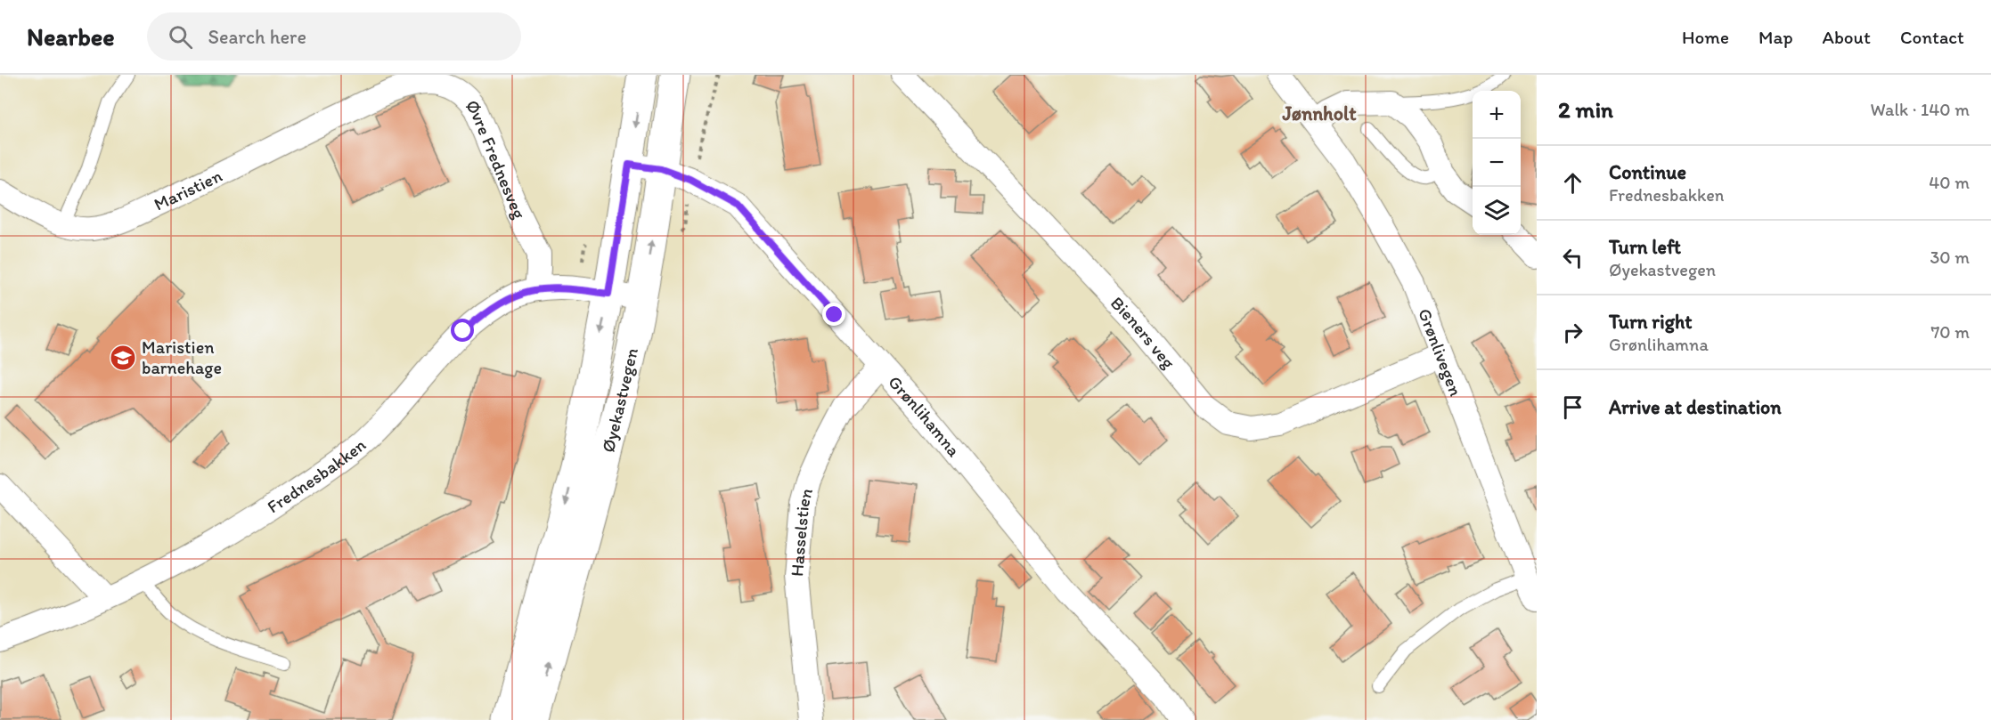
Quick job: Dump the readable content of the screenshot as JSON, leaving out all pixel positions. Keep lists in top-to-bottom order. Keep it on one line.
{"streets":{"main road":["Øyekastvegen"],"street":["Øvre Frednesveg","Maristien","Bieners veg","Grønlivegen","Grønlihamna","Frednesbakken","Hasselstien"]},"crossings":[["Øvre Frednesveg","Maristien"],["Øvre Frednesveg","Frednesbakken"],["Bieners veg","Grønlivegen"],["Øyekastvegen","Grønlihamna"],["Øyekastvegen","Frednesbakken"],["Grønlihamna","Hasselstien"]],"districts":["Jønnholt"],"places":{"school or university":["Maristien barnehage"]},"page":{"header":"Nearbee","search":"Search here","nav":["Home","Map","About","Contact"],"heading":["2 min","Walk · 140 m"],"map_buttons":["+","−"],"list":[["Continue","Frednesbakken","40 m"],["Turn left","Øyekastvegen","30 m"],["Turn right","Grønlihamna","70 m"],"Arrive at destination"]}}
